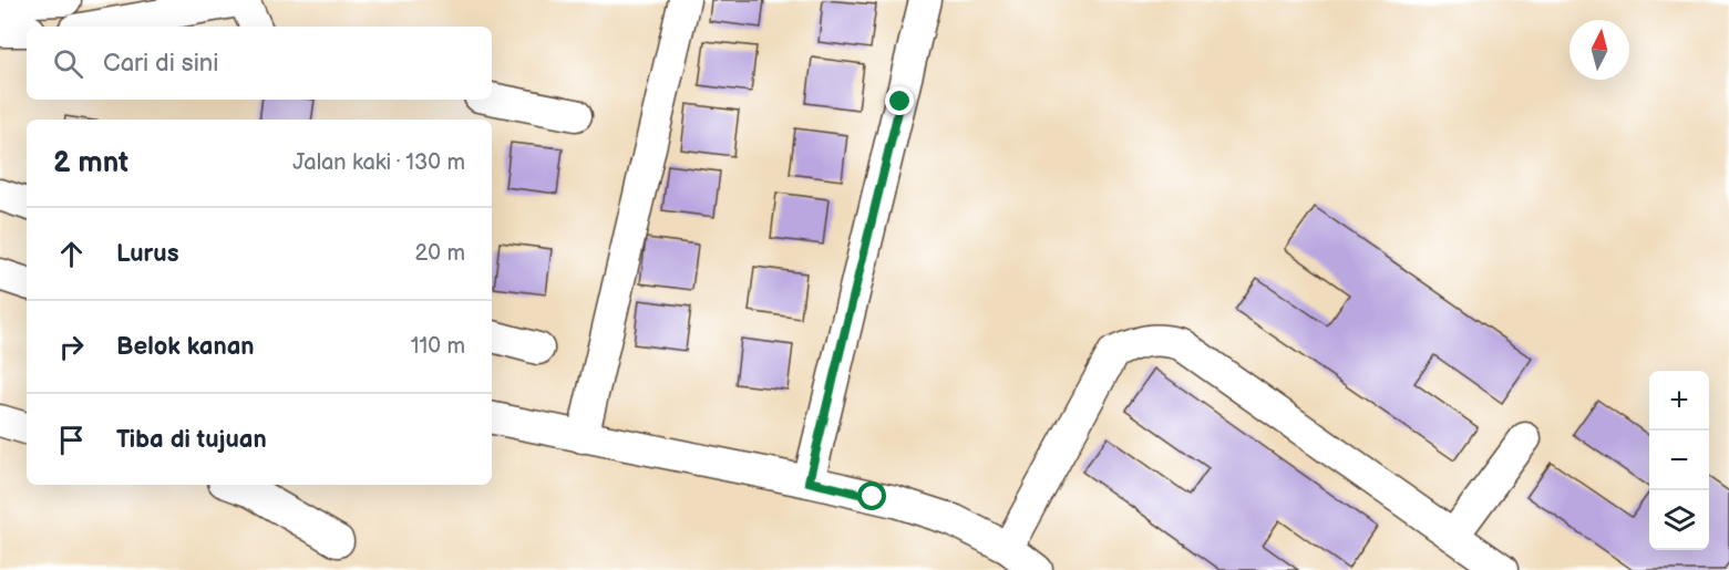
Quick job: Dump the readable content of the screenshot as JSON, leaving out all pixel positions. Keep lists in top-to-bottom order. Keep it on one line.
{"north":"top","page":{"search":"Cari di sini","heading":["2 mnt","Jalan kaki · 130 m"],"list":[["Lurus","20 m"],["Belok kanan","110 m"],"Tiba di tujuan"],"map_buttons":["+","−"]}}
